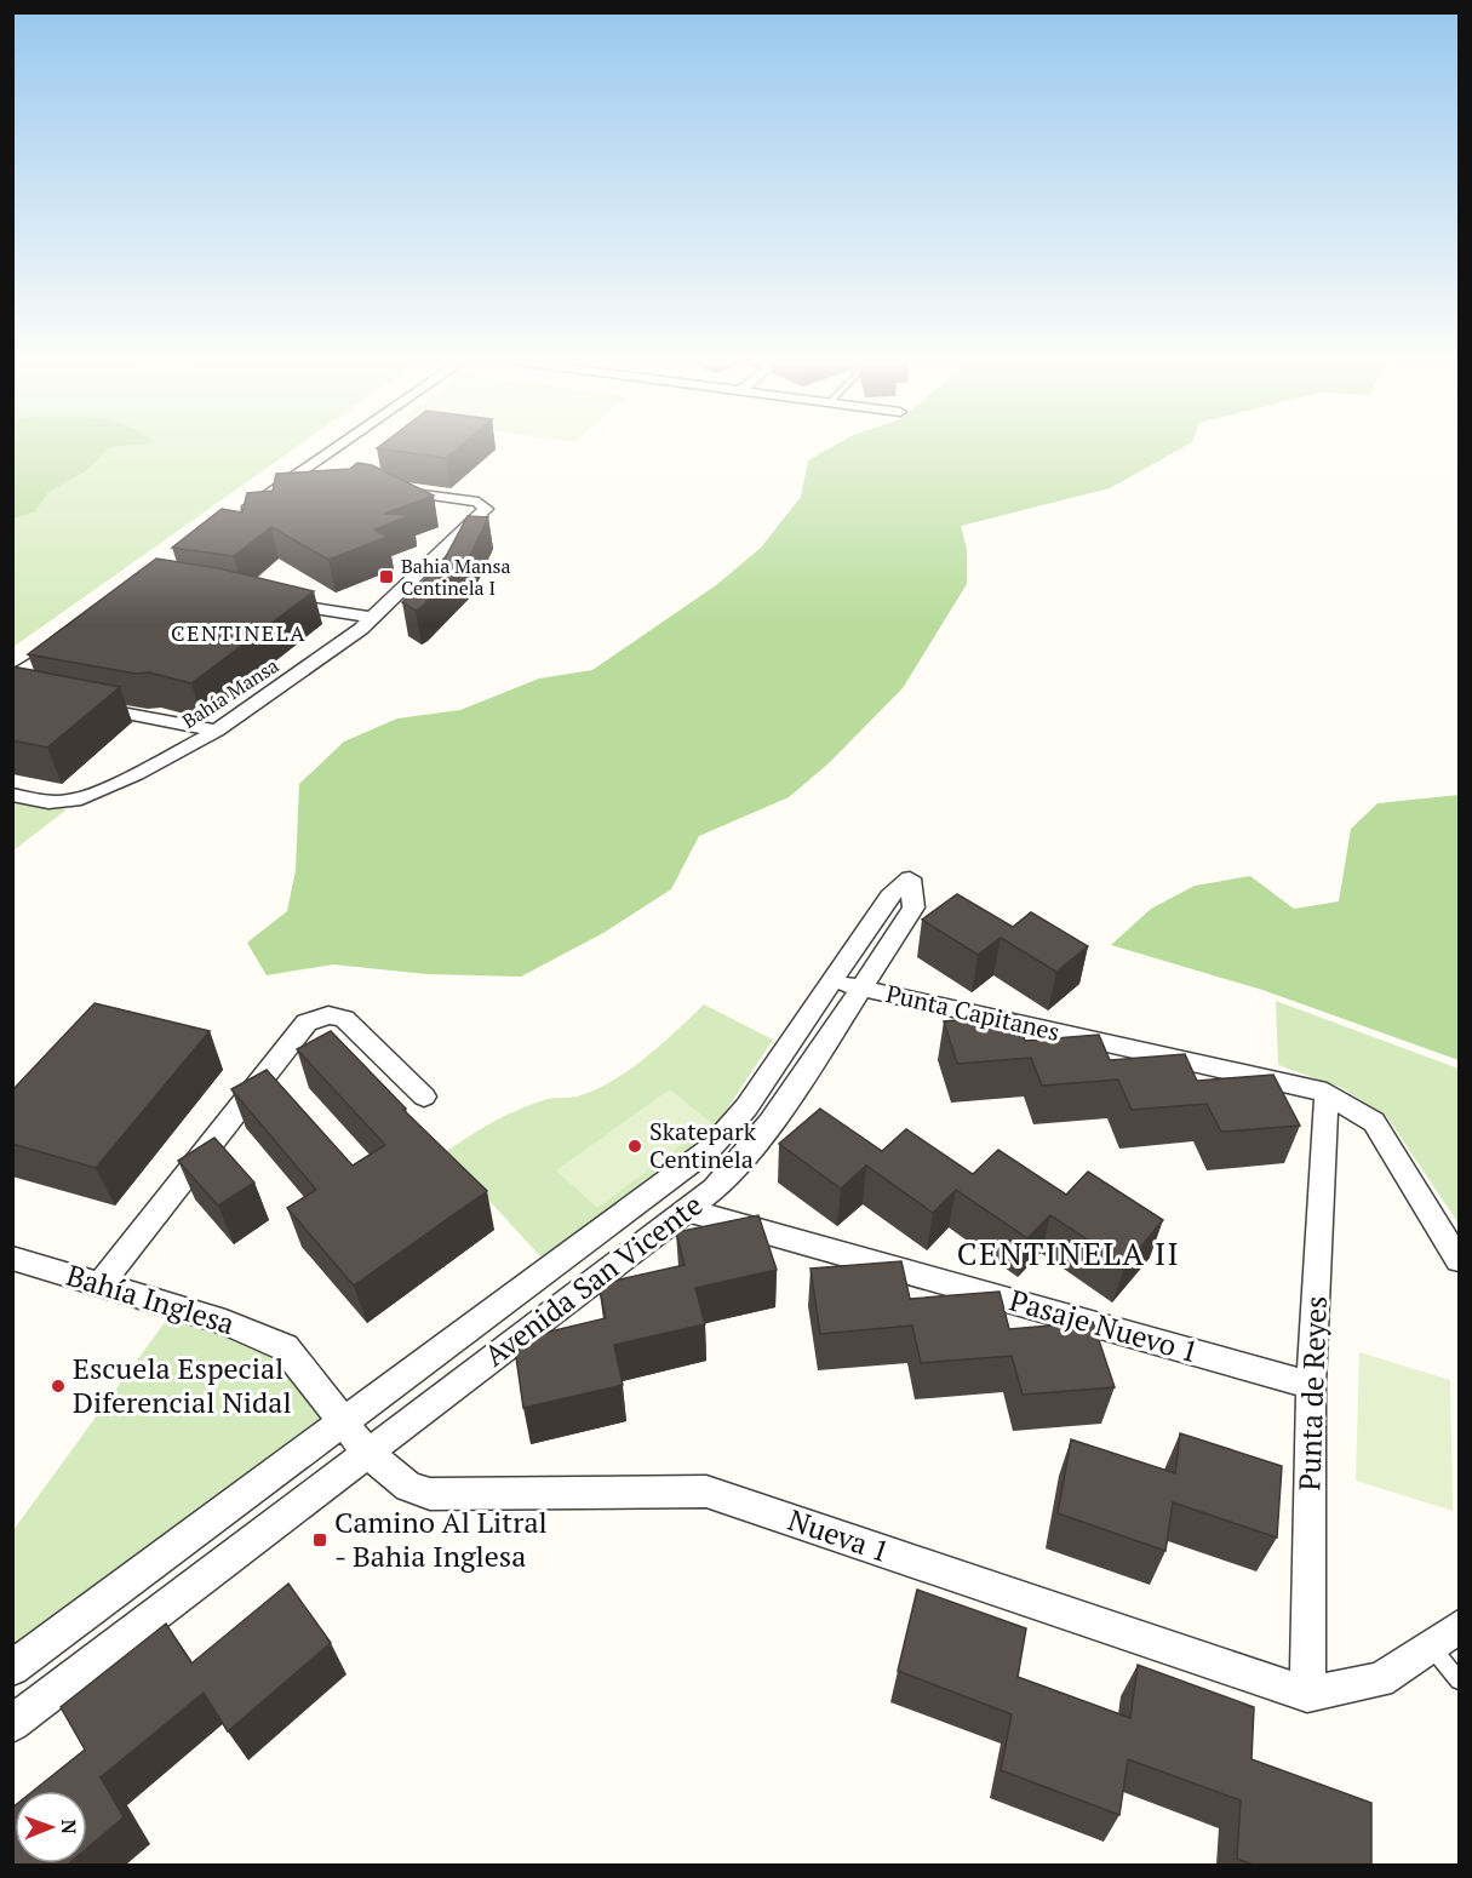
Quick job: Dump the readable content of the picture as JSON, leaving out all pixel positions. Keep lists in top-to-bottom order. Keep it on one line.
{"streets":{"street":["Bahía Mansa","Punta Capitanes","Avenida San Vicente","Bahía Inglesa","Pasaje Nuevo 1","Punta de Reyes","Nueva 1"]},"crossings":[["Punta Capitanes","Avenida San Vicente"],["Punta Capitanes","Punta de Reyes"],["Avenida San Vicente","Bahía Inglesa"],["Avenida San Vicente","Pasaje Nuevo 1"],["Avenida San Vicente","Nueva 1"],["Bahía Inglesa","Nueva 1"],["Pasaje Nuevo 1","Punta de Reyes"],["Punta de Reyes","Nueva 1"]],"districts":["CENTINELA","CENTINELA II"],"places":{"transit":["Bahia Mansa Centinela I","Camino Al Litral - Bahia Inglesa"],"other":["Skatepark Centinela","Escuela Especial Diferencial Nidal"]},"north":"right"}
